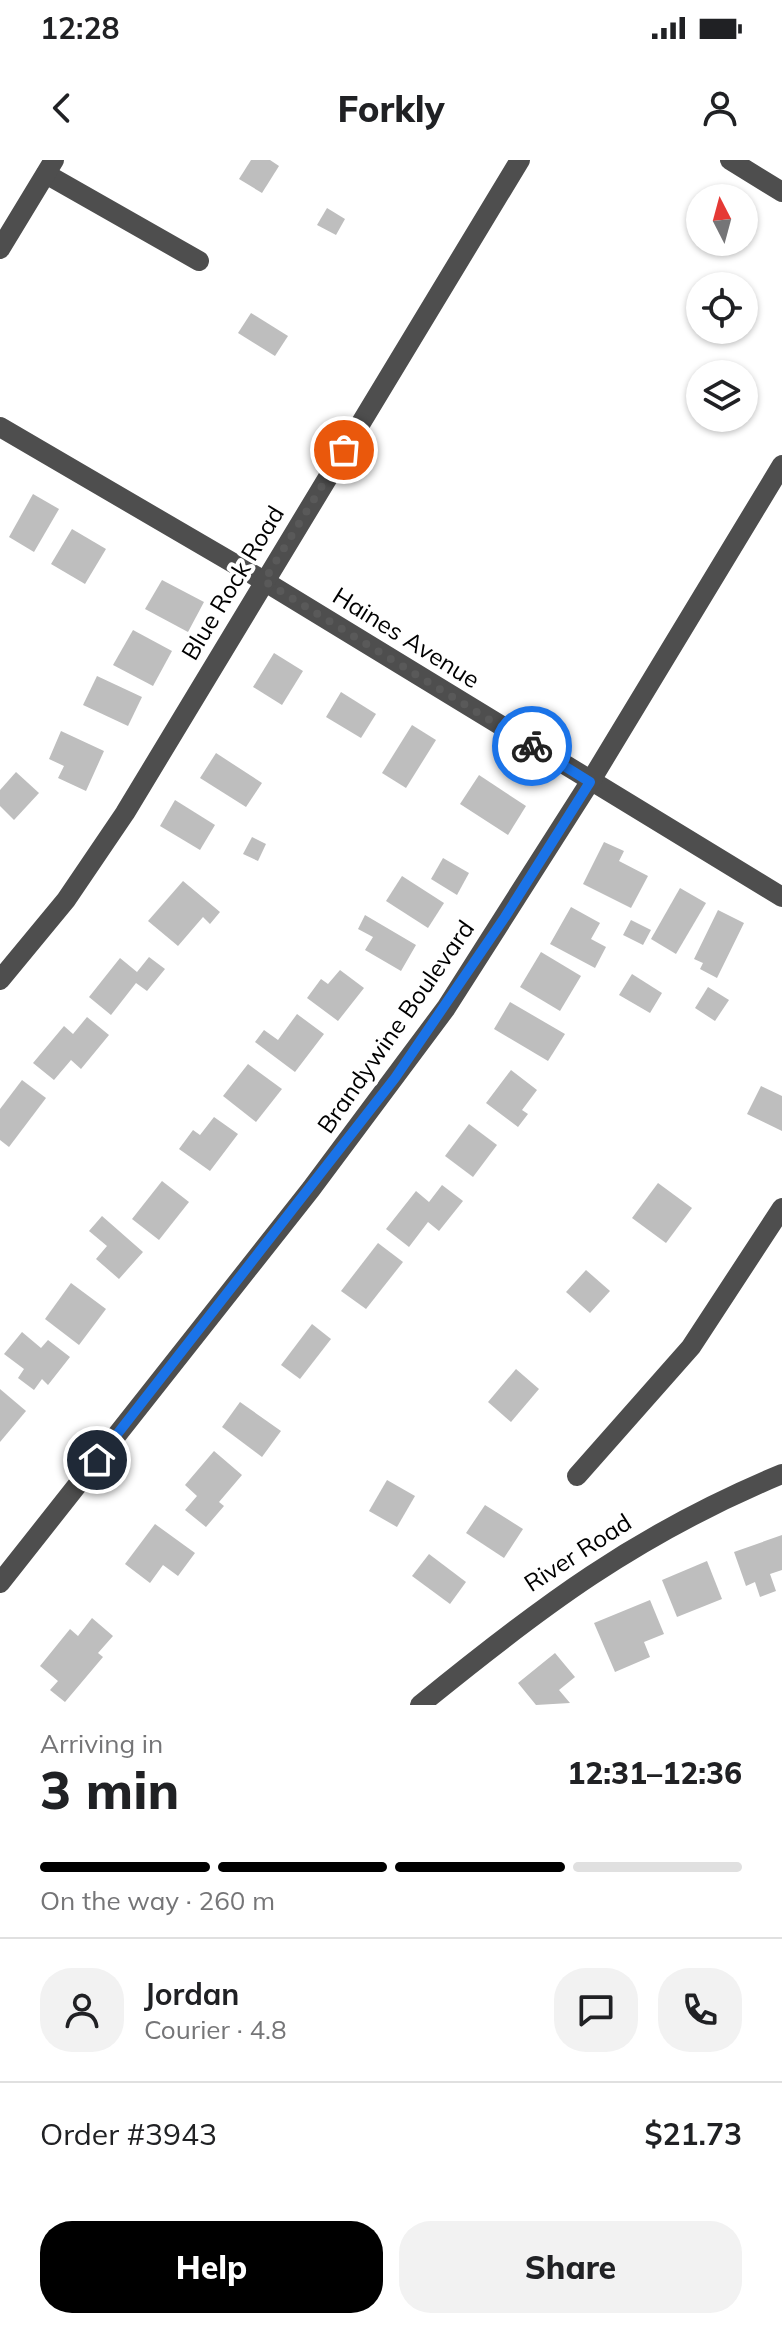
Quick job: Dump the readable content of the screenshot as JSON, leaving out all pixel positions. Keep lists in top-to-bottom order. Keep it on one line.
{"streets":{"street":["Blue Rock Road","Haines Avenue","Brandywine Boulevard","River Road"]},"crossings":[["Blue Rock Road","Haines Avenue"],["Haines Avenue","Brandywine Boulevard"]],"north":"top","page":{"status":"12:28","header":"Forkly","heading":["3 min","Arriving in","12:31–12:36"],"panel":["Jordan","Courier · 4.8","Order #3943","$21.73"],"bar":"On the way · 260 m","buttons":["Help","Share"]}}
